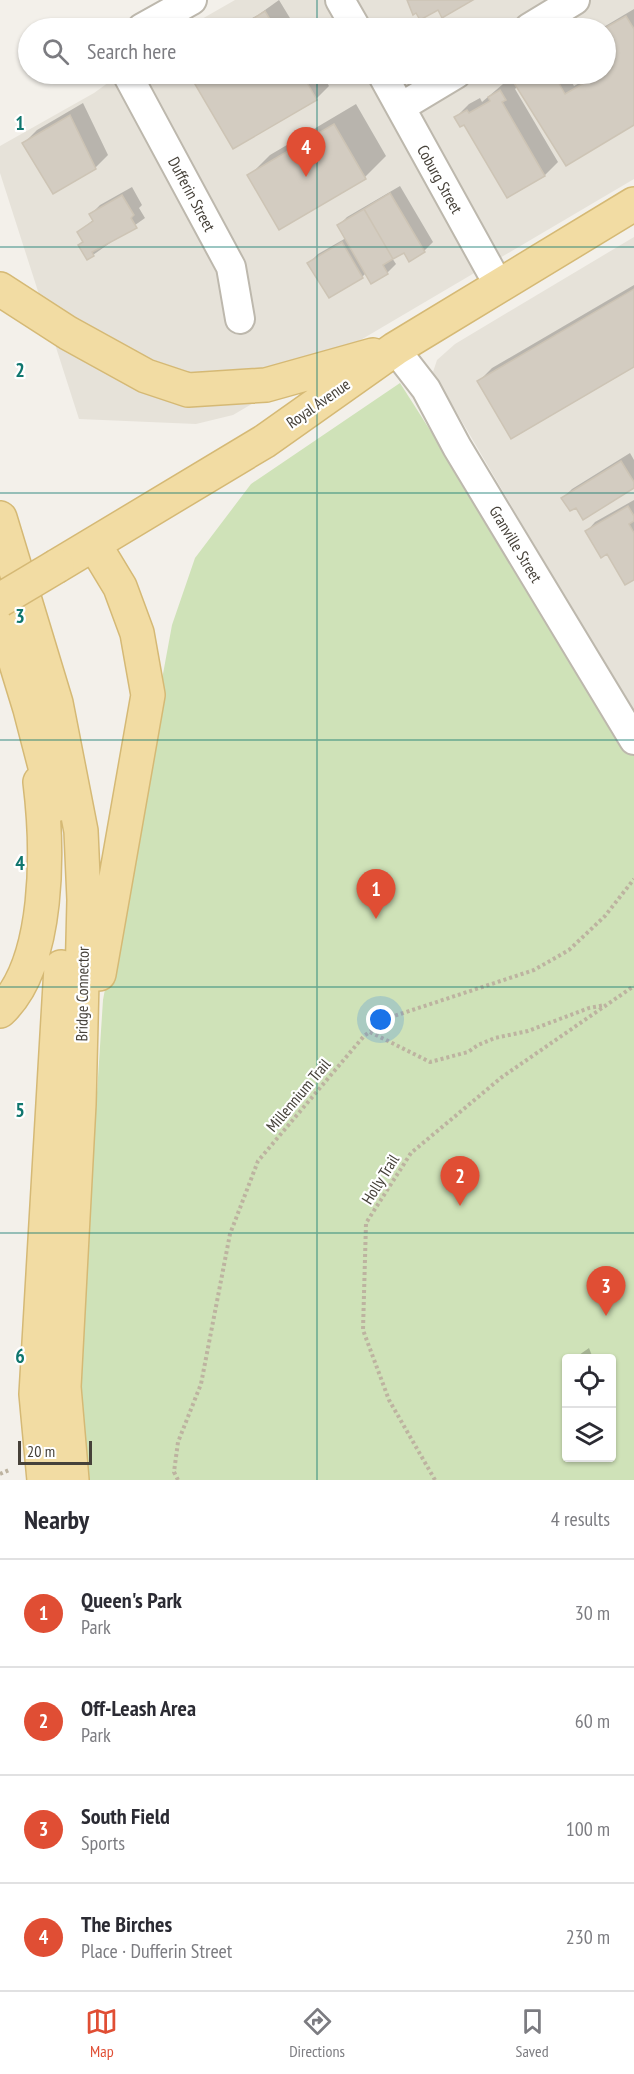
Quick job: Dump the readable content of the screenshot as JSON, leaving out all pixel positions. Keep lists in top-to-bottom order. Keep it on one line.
{"streets":{"main road":["Royal Avenue","Bridge Connector"],"street":["Coburg Street","Dufferin Street","Granville Street"],"path":["Millennium Trail","Holly Trail"]},"crossings":[["Coburg Street","Royal Avenue"],["Royal Avenue","Granville Street"]],"scale_bar":"20 m","page":{"search":"Search here","pins":["4","1","2","3"],"scale":"20 m","heading":["Nearby","4 results"],"list":[{"mark":"1","name":"Queen's Park","note":"Park","value":"30 m"},{"mark":"2","name":"Off-Leash Area","note":"Park","value":"60 m"},{"mark":"3","name":"South Field","note":"Sports","value":"100 m"},{"mark":"4","name":"The Birches","note":"Place · Dufferin Street","value":"230 m"}],"nav":["Map","Directions","Saved"]},"grid":{"rows":["1","2","3","4","5","6"]}}
